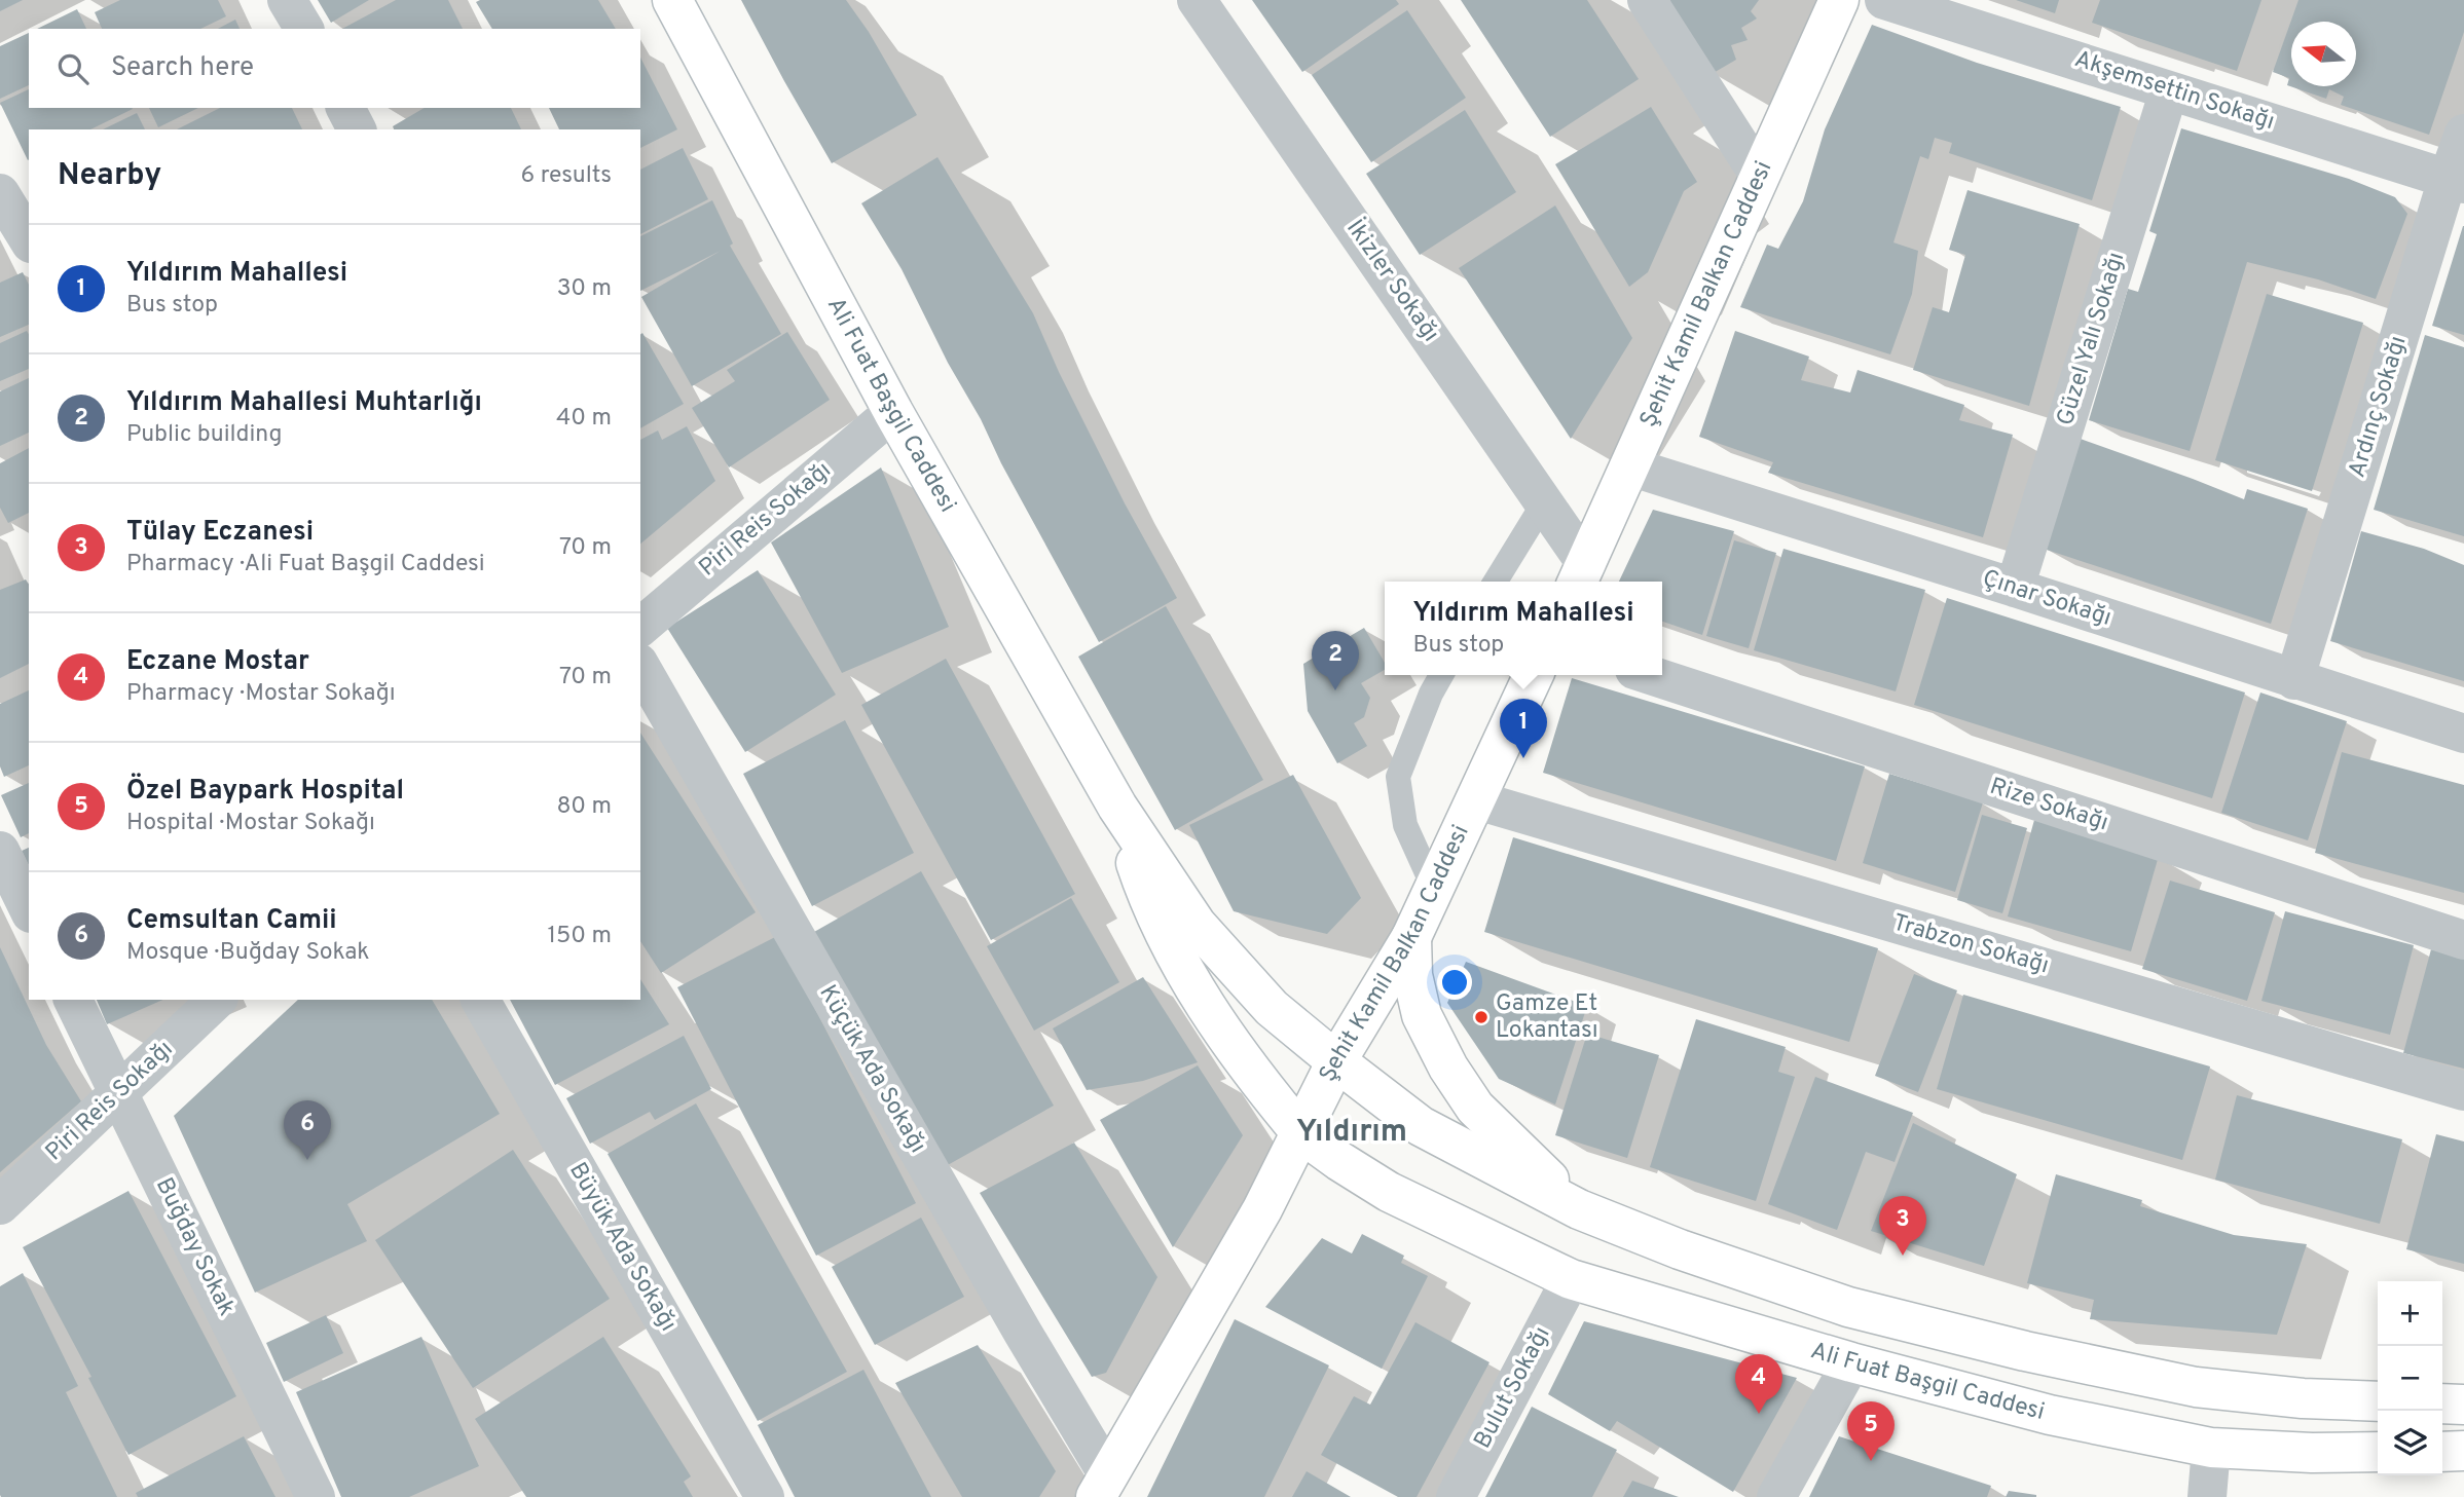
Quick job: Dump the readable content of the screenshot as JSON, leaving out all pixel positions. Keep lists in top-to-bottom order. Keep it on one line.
{"streets":{"main road":["Şehit Kamil Balkan Caddesi","Ali Fuat Başgil Caddesi"],"street":["Akşemsettin Sokağı","İkizler Sokağı","Güzel Yalı Sokağı","Ardınç Sokağı","Piri Reis Sokağı","Çınar Sokağı","Rize Sokağı","Trabzon Sokağı","Küçük Ada Sokağı","Buğday Sokak","Büyük Ada Sokağı","Bulut Sokağı"]},"crossings":[["Akşemsettin Sokağı","Güzel Yalı Sokağı"],["Akşemsettin Sokağı","Ardınç Sokağı"],["İkizler Sokağı","Şehit Kamil Balkan Caddesi"],["Şehit Kamil Balkan Caddesi","Ali Fuat Başgil Caddesi"],["Şehit Kamil Balkan Caddesi","Çınar Sokağı"],["Şehit Kamil Balkan Caddesi","Trabzon Sokağı"],["Şehit Kamil Balkan Caddesi","Küçük Ada Sokağı"],["Güzel Yalı Sokağı","Çınar Sokağı"],["Ali Fuat Başgil Caddesi","Piri Reis Sokağı"],["Ali Fuat Başgil Caddesi","Bulut Sokağı"],["Ardınç Sokağı","Çınar Sokağı"],["Piri Reis Sokağı","Buğday Sokak"]],"districts":["Yıldırım"],"places":["Gamze Et Lokantası"],"north":"left","page":{"search":"Search here","heading":["Nearby","6 results"],"list":[{"mark":"1","name":"Yıldırım Mahallesi","note":"Bus stop","value":"30 m"},{"mark":"2","name":"Yıldırım Mahallesi Muhtarlığı","note":"Public building","value":"40 m"},{"mark":"3","name":"Tülay Eczanesi","note":"Pharmacy · Ali Fuat Başgil Caddesi","value":"70 m"},{"mark":"4","name":"Eczane Mostar","note":"Pharmacy · Mostar Sokağı","value":"70 m"},{"mark":"5","name":"Özel Baypark Hospital","note":"Hospital · Mostar Sokağı","value":"80 m"},{"mark":"6","name":"Cemsultan Camii","note":"Mosque · Buğday Sokak","value":"150 m"}],"popup":["Yıldırım Mahallesi","Bus stop"],"pins":["2","1","6","3","4","5"],"map_buttons":["+","−"]}}
